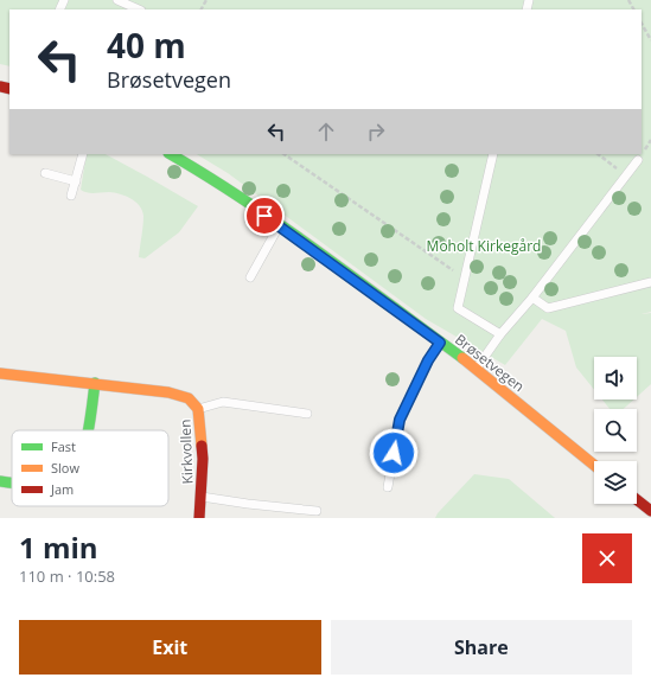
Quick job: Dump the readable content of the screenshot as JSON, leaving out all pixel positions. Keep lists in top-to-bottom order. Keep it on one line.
{"streets":{"street":["Brøsetvegen","Kirkvollen"]},"parks":["Moholt Kirkegård"],"legend":["Fast","Slow","Jam"],"page":{"turn":["40 m","Brøsetvegen"],"heading":["1 min","110 m · 10:58"],"buttons":["Exit","Share"]}}
